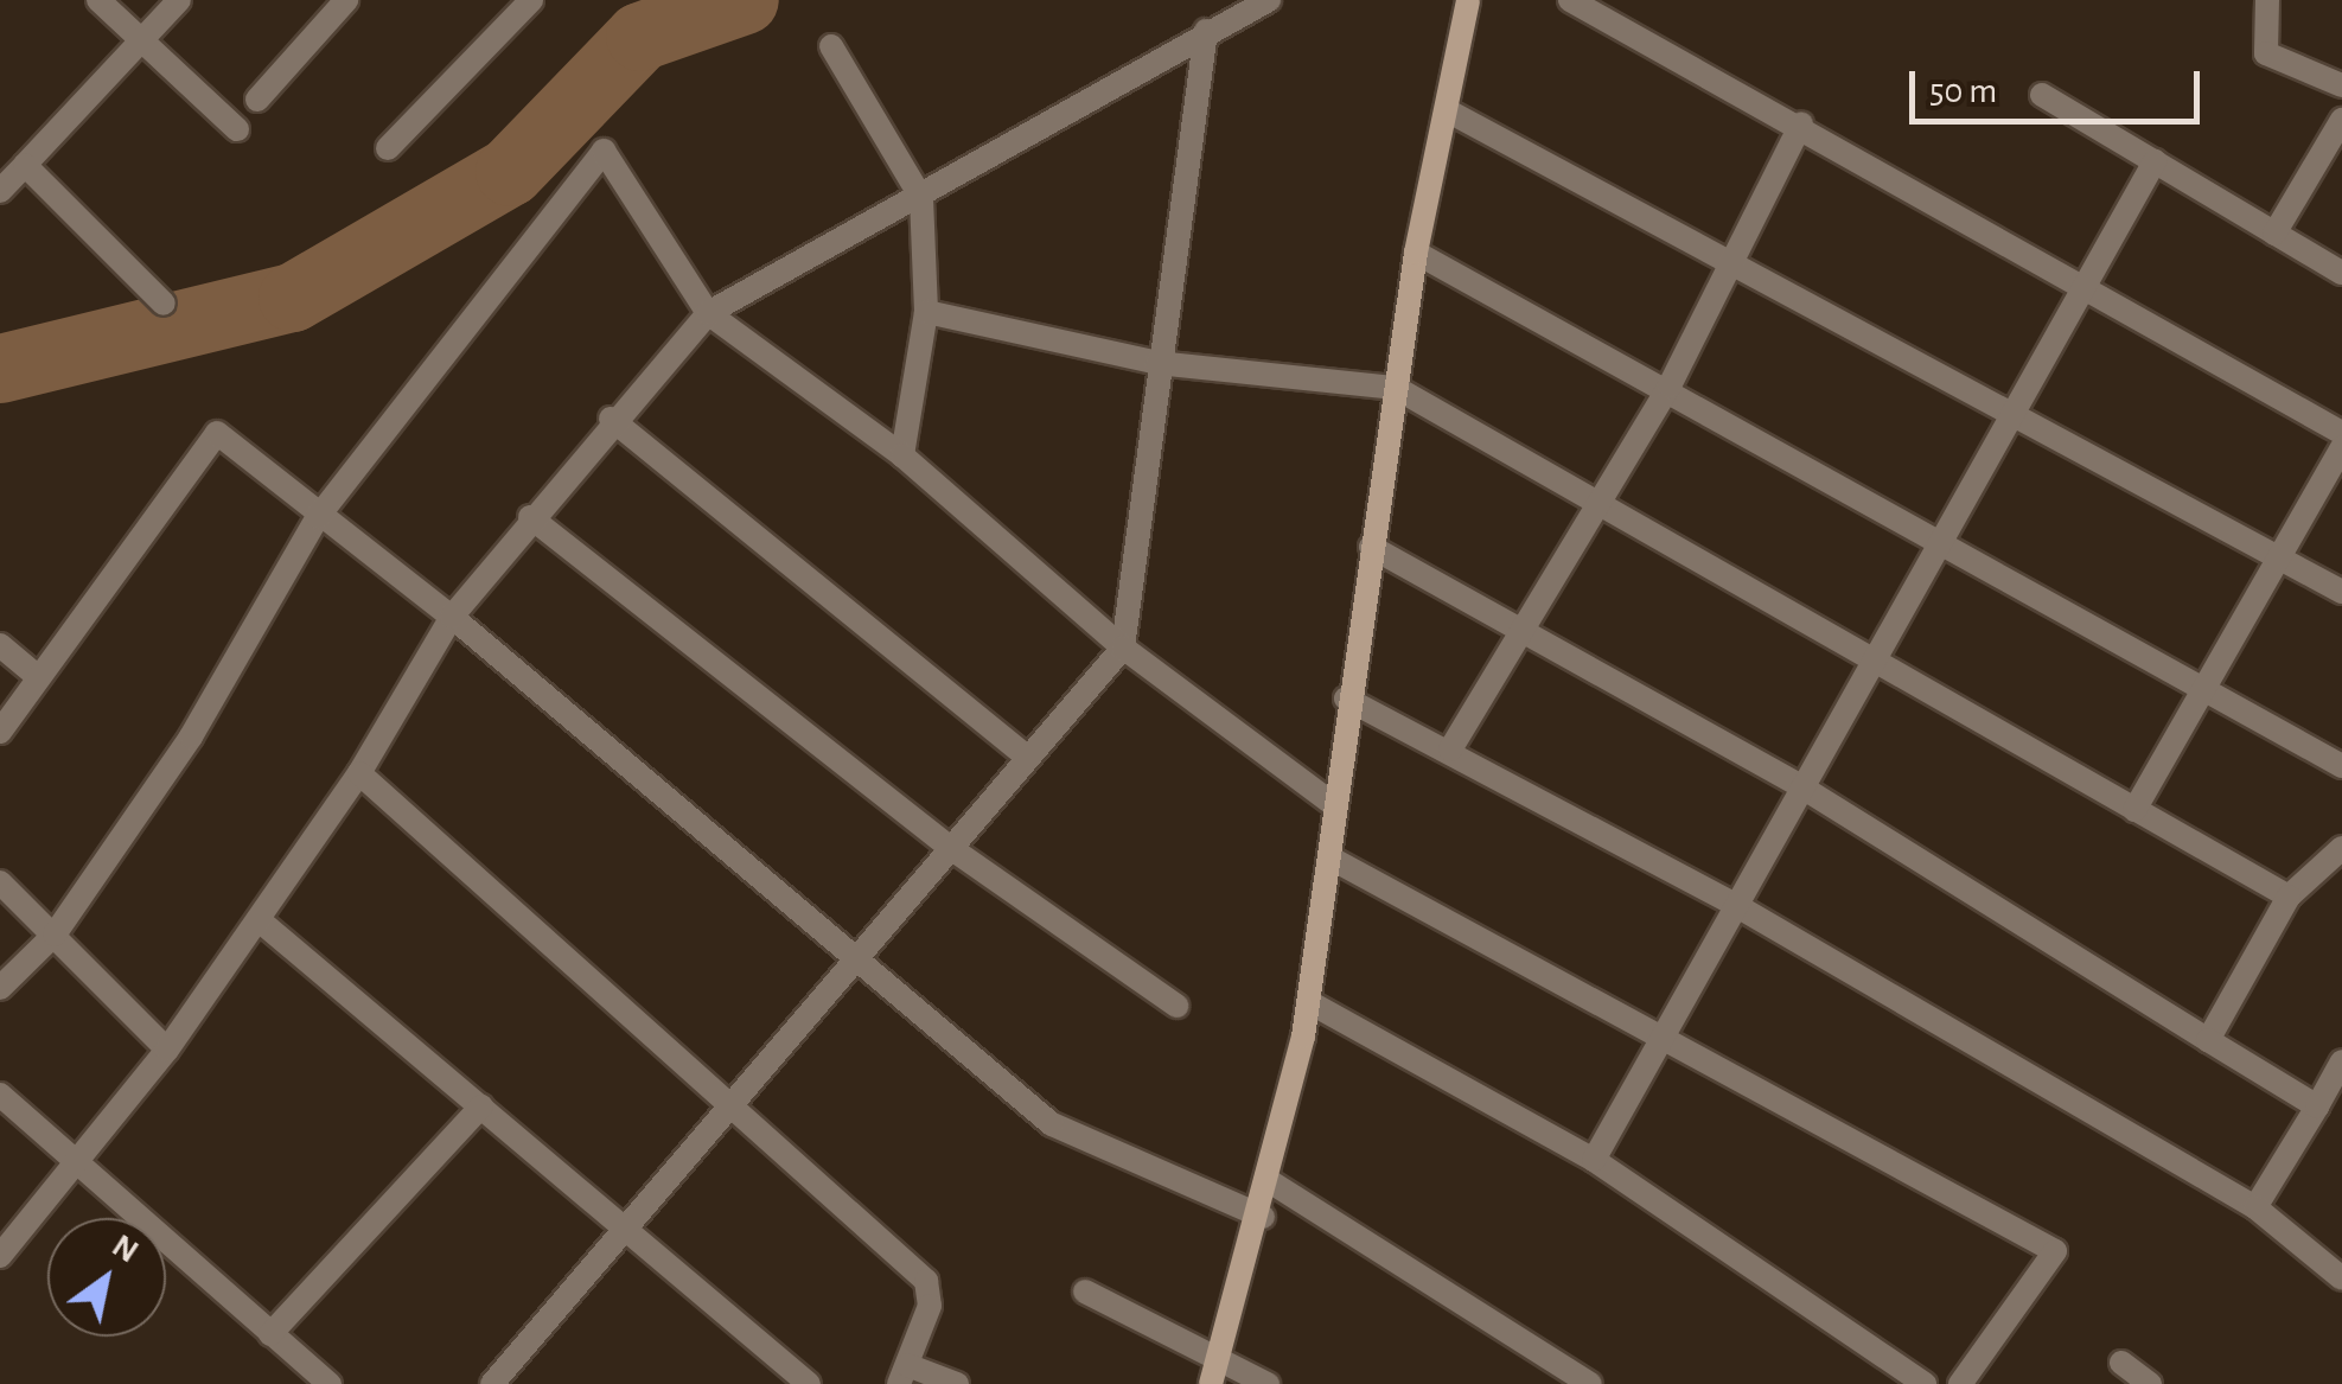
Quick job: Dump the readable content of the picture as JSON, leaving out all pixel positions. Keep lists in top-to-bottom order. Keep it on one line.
{"scale_bar":"50 m","north":"top right"}
